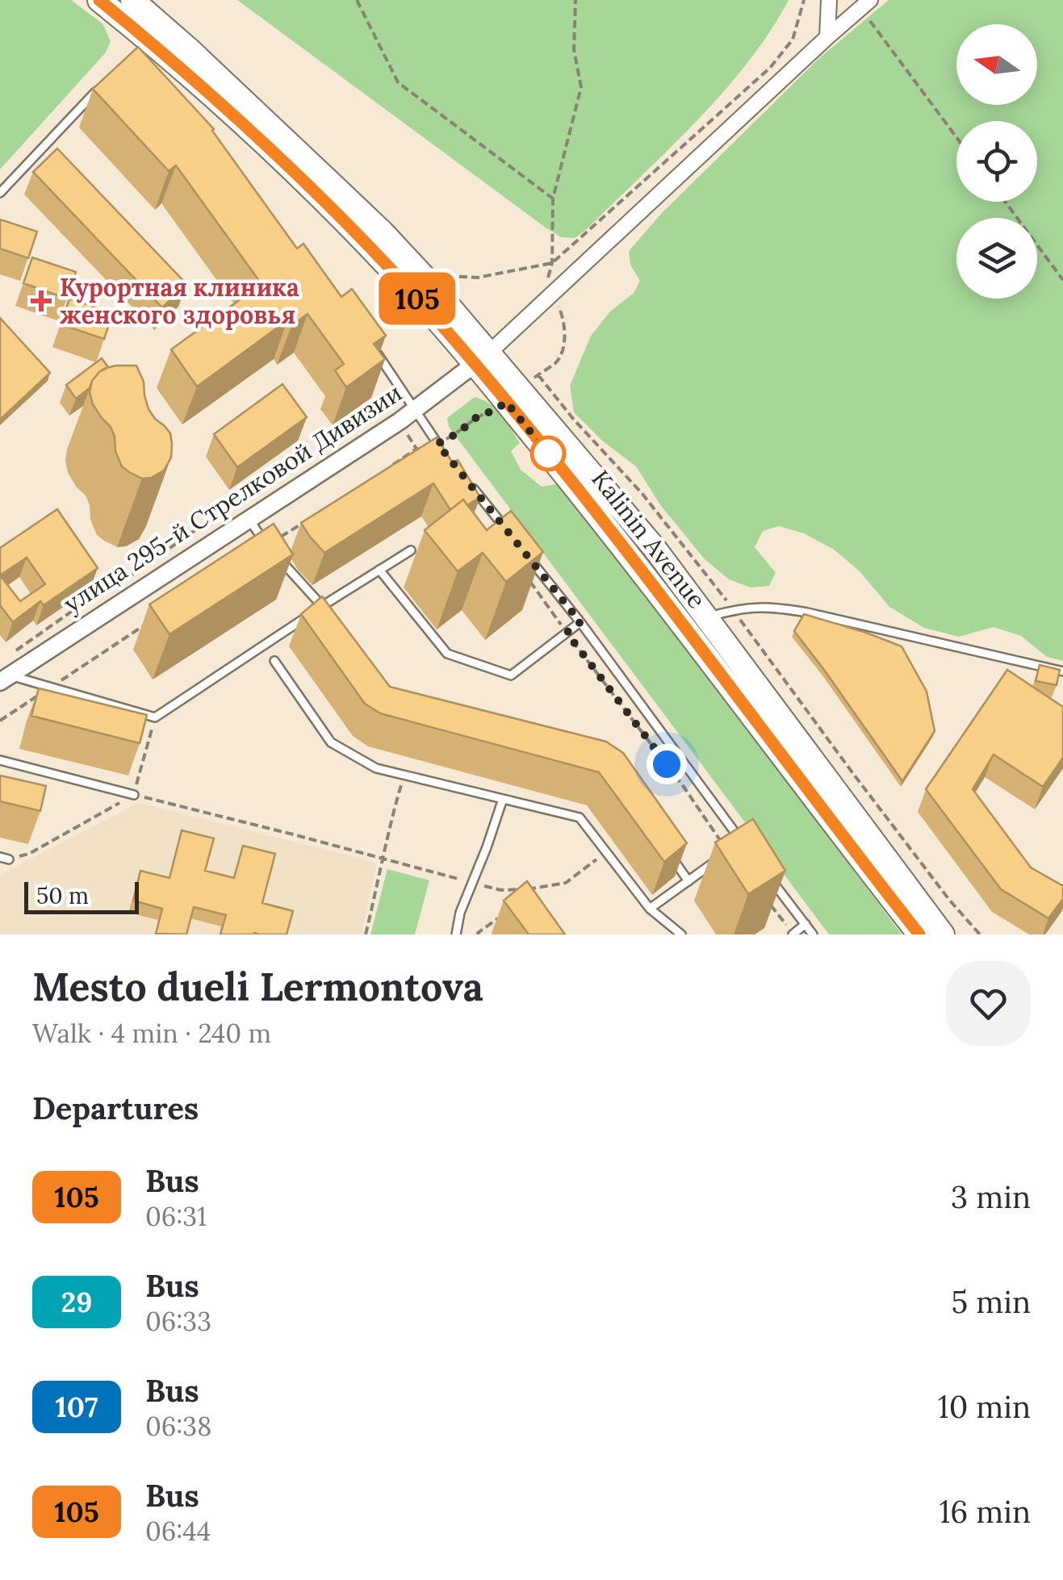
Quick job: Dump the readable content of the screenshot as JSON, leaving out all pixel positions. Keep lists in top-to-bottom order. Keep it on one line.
{"streets":{"main road":["Kalinin Avenue"],"street":["улица 295-й Стрелковой Дивизии"]},"crossings":[["улица 295-й Стрелковой Дивизии","Kalinin Avenue"]],"places":{"health":["Курортная клиника женского здоровья"]},"lines":["bus line 105"],"scale_bar":"50 m","north":"left","page":{"on_map":"105","scale":"50 m","heading":[["Mesto dueli Lermontova","Walk · 4 min · 240 m"],"Departures"],"list":[{"mark":"105","name":"Bus","note":"06:31","value":"3 min"},{"mark":"29","name":"Bus","note":"06:33","value":"5 min"},{"mark":"107","name":"Bus","note":"06:38","value":"10 min"},{"mark":"105","name":"Bus","note":"06:44","value":"16 min"}]}}
